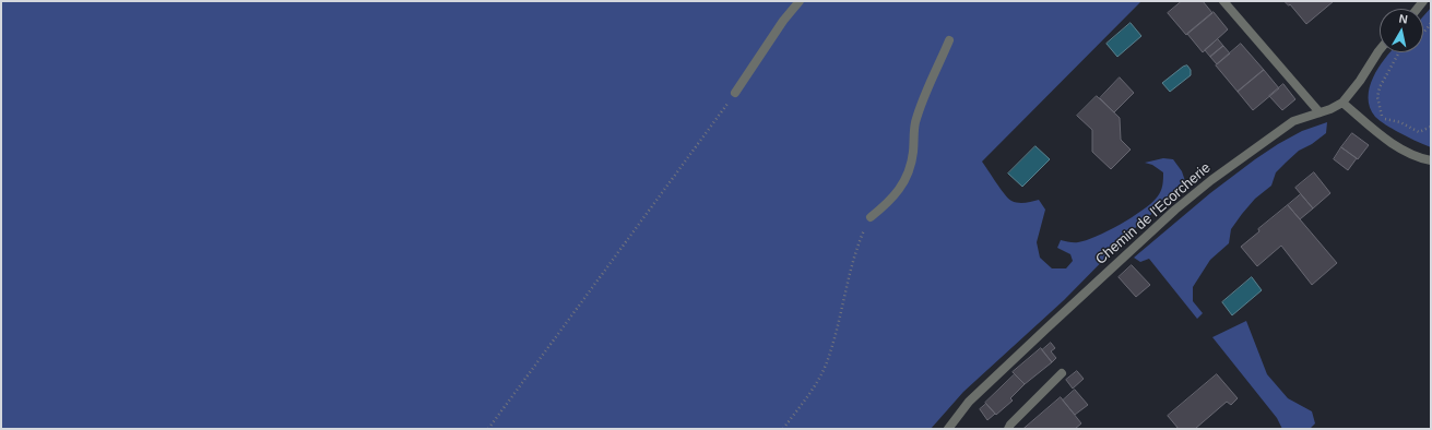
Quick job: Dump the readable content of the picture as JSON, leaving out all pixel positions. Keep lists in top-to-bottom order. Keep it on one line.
{"streets":{"street":["Chemin de l'Ecorcherie"]},"north":"top"}
